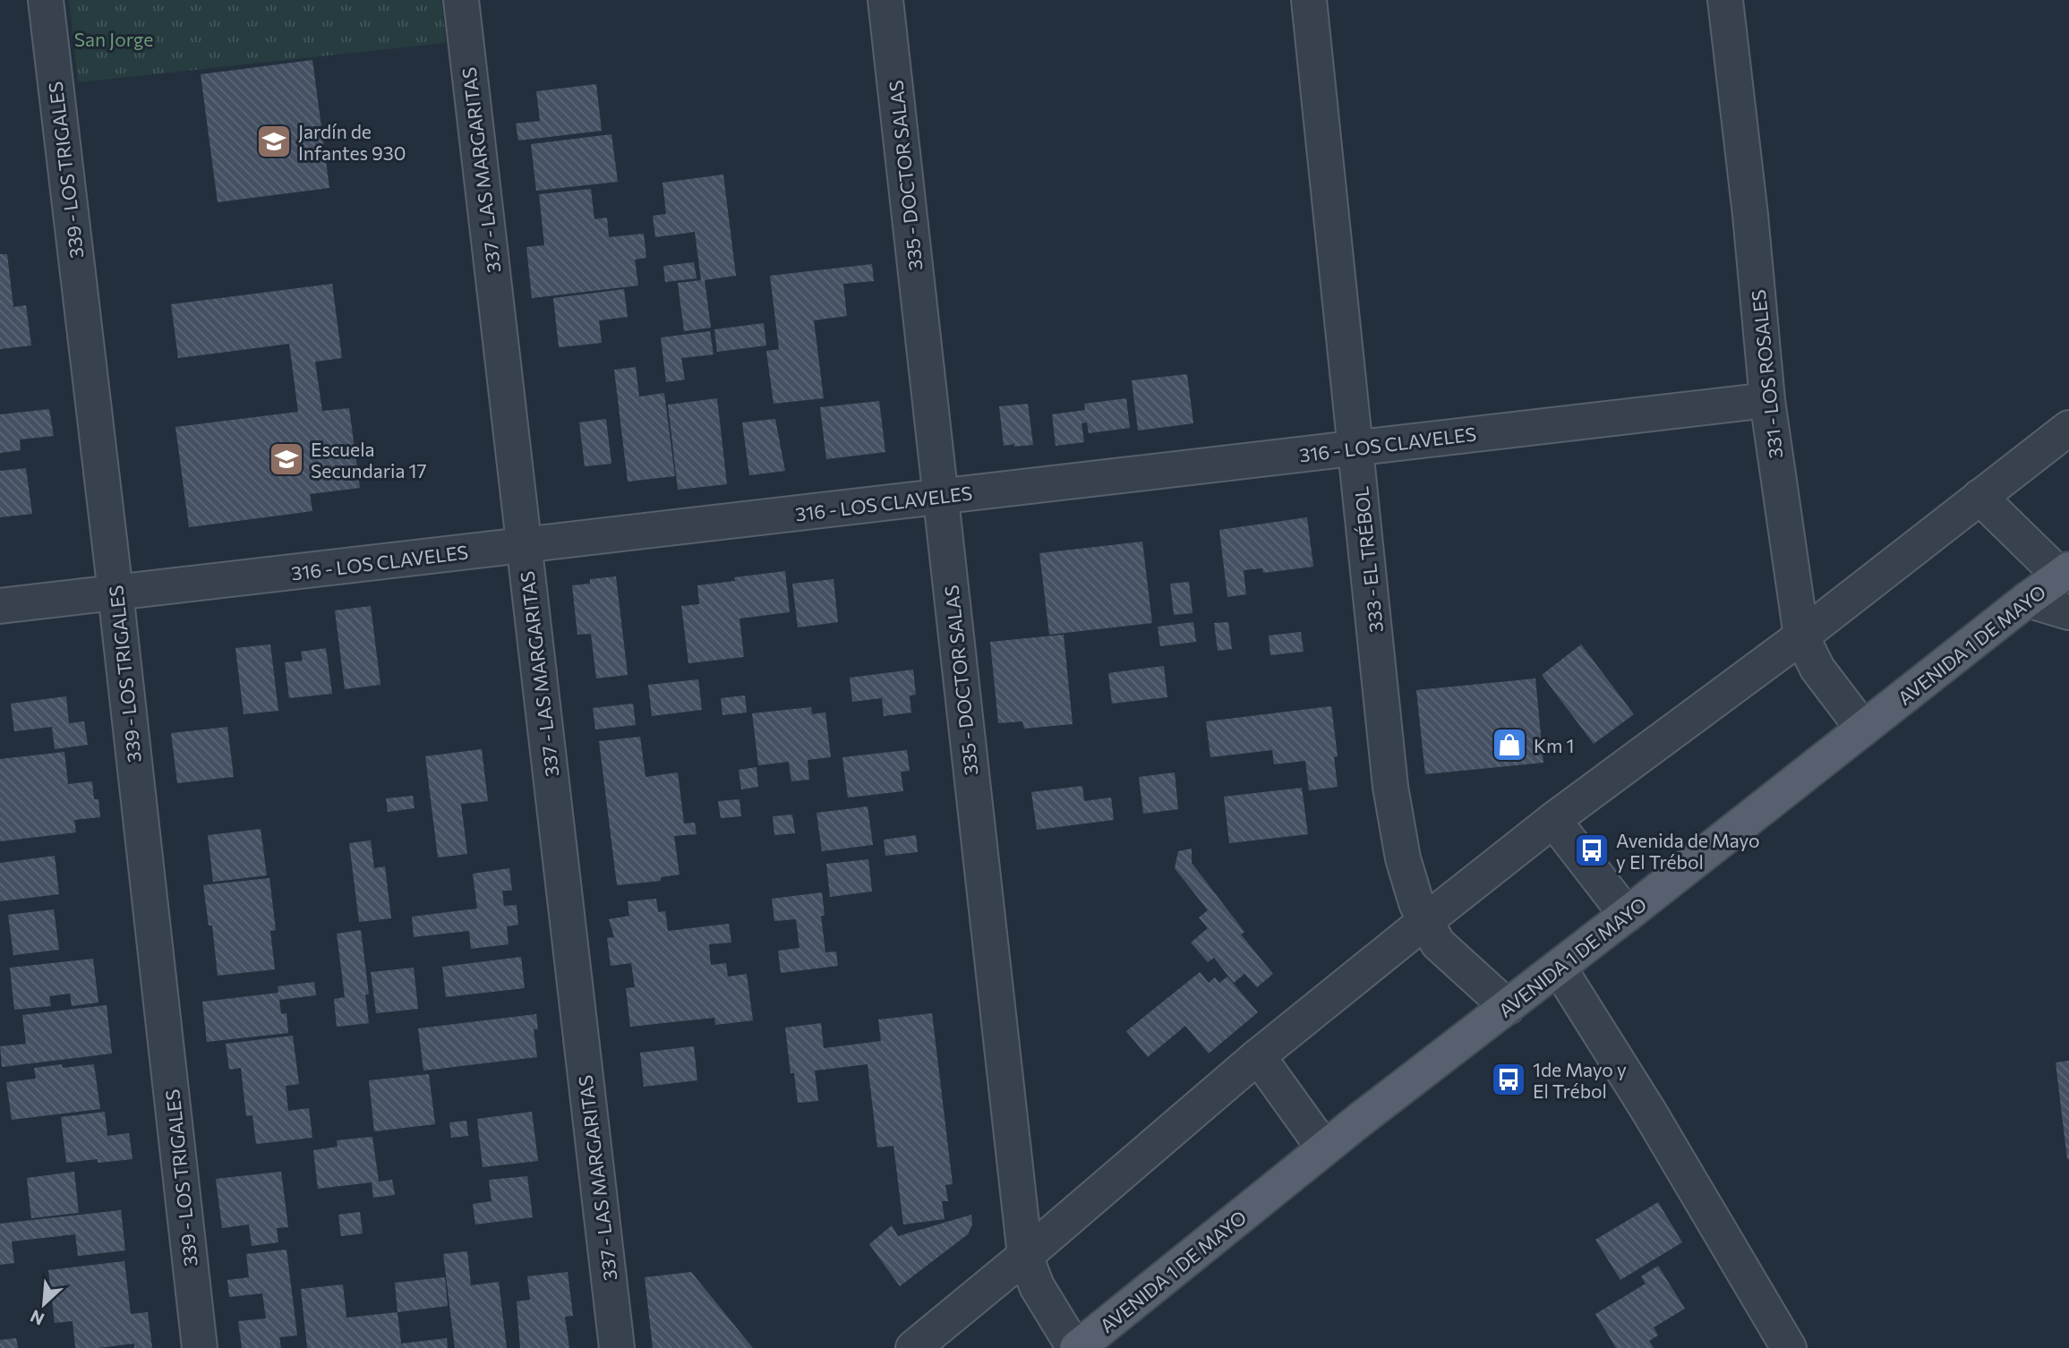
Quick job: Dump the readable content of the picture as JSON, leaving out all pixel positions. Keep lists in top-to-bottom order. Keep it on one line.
{"streets":{"main road":["AVENIDA 1 DE MAYO"],"street":["339 - LOS TRIGALES","337 - LAS MARGARITAS","335 - DOCTOR SALAS","331 - LOS ROSALES","316 - LOS CLAVELES","333 - EL TRÉBOL"]},"crossings":[["339 - LOS TRIGALES","316 - LOS CLAVELES"],["337 - LAS MARGARITAS","316 - LOS CLAVELES"],["335 - DOCTOR SALAS","316 - LOS CLAVELES"],["335 - DOCTOR SALAS","AVENIDA 1 DE MAYO"],["331 - LOS ROSALES","316 - LOS CLAVELES"],["331 - LOS ROSALES","AVENIDA 1 DE MAYO"],["316 - LOS CLAVELES","333 - EL TRÉBOL"],["333 - EL TRÉBOL","AVENIDA 1 DE MAYO"]],"parks":["San Jorge"],"places":{"school or university":["Jardín de Infantes 930","Escuela Secundaria 17"],"shop":["Km 1"],"bus stop":["Avenida de Mayo y El Trébol","1de Mayo y El Trébol"]},"north":"bottom left"}
